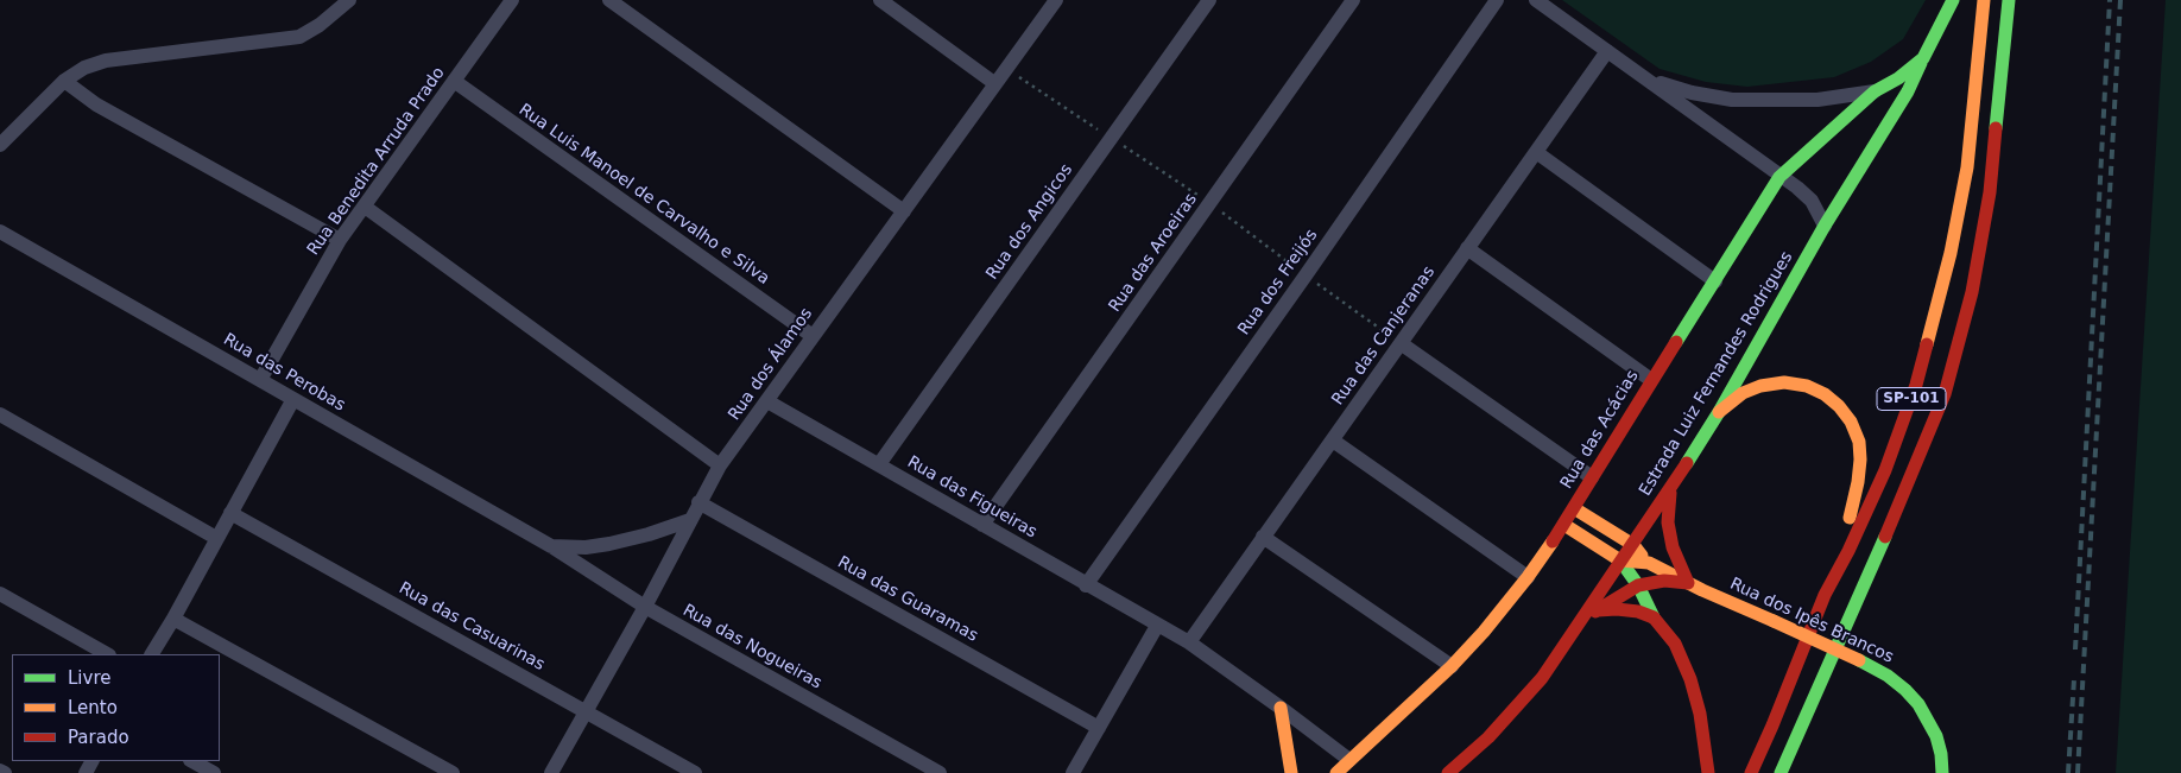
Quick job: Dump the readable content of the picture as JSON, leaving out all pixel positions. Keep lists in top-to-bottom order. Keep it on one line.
{"streets":{"main road":["Estrada Luiz Fernandes Rodrigues","SP-101","Rua das Acácias","Rua dos Ipês Brancos"],"street":["Rua Benedita Arruda Prado","Rua Luis Manoel de Carvalho e Silva","Rua dos Angicos","Rua das Aroeiras","Rua dos Freijós","Rua das Canjeranas","Rua dos Álamos","Rua das Perobas","Rua das Figueiras","Rua das Guaramas","Rua das Casuarinas","Rua das Nogueiras"]},"crossings":[["Rua Benedita Arruda Prado","Rua Luis Manoel de Carvalho e Silva"],["Rua Benedita Arruda Prado","Rua das Perobas"],["Rua Luis Manoel de Carvalho e Silva","Rua dos Álamos"],["Rua dos Angicos","Rua das Figueiras"],["Rua das Aroeiras","Rua das Figueiras"],["Rua dos Freijós","Rua das Figueiras"],["Rua das Canjeranas","Rua das Figueiras"],["Rua dos Álamos","Rua das Figueiras"],["Rua dos Álamos","Rua das Guaramas"],["Rua dos Álamos","Rua das Casuarinas"],["Rua dos Álamos","Rua das Nogueiras"],["Rua das Perobas","Rua das Nogueiras"],["Estrada Luiz Fernandes Rodrigues","Rua das Acácias"],["Estrada Luiz Fernandes Rodrigues","Rua dos Ipês Brancos"],["Rua das Acácias","Rua das Figueiras"],["Rua das Acácias","Rua dos Ipês Brancos"]],"legend":["Livre","Lento","Parado"]}
